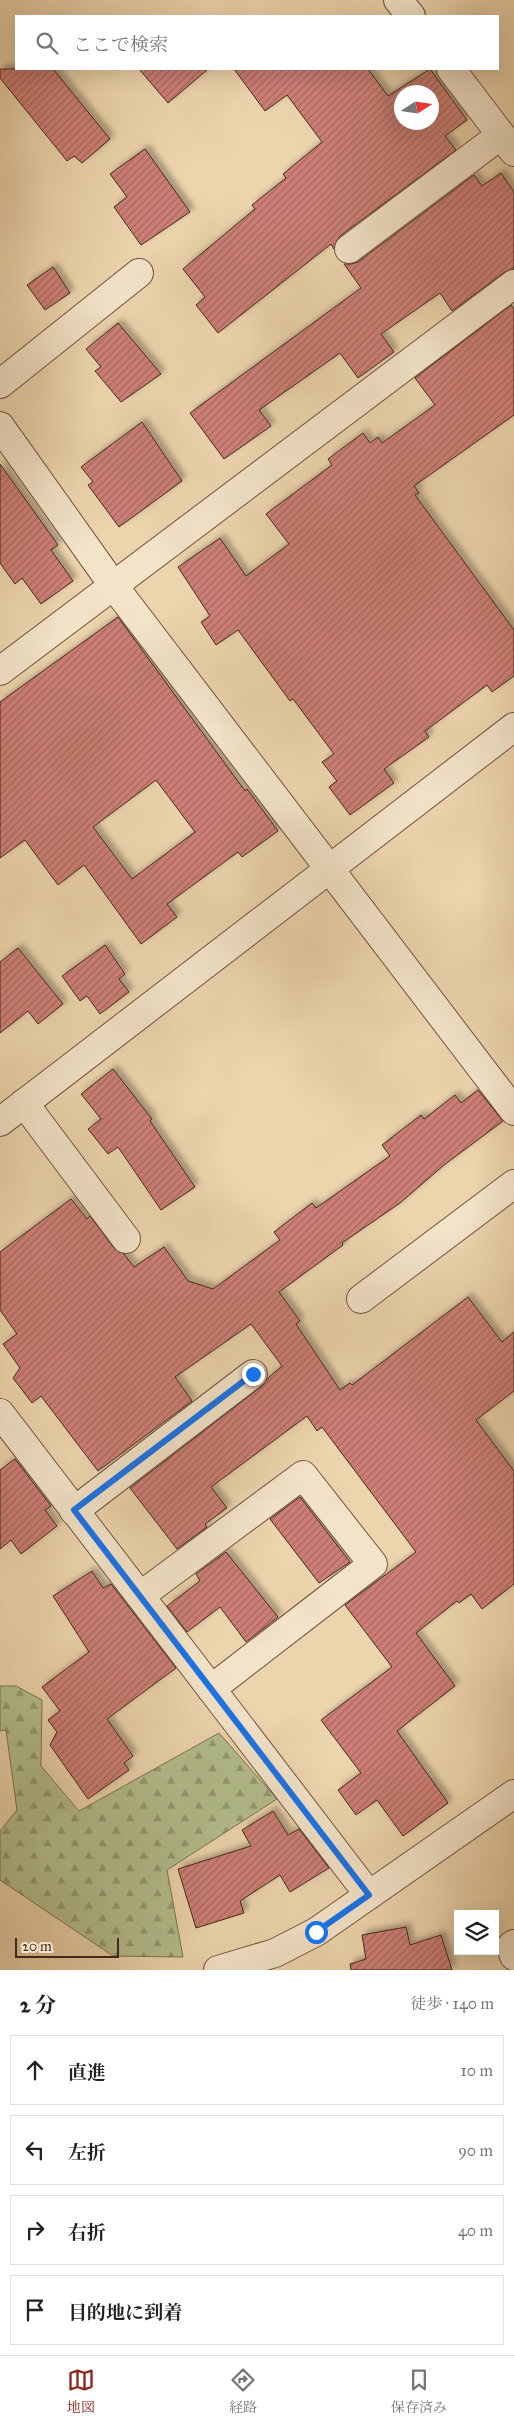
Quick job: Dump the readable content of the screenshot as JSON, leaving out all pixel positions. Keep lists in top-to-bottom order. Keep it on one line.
{"scale_bar":"20 m","north":"right","page":{"search":"ここで検索","scale":"20 m","heading":["2 分","徒歩 · 140 m"],"list":[["直進","10 m"],["左折","90 m"],["右折","40 m"],"目的地に到着"],"nav":["地図","経路","保存済み"]}}
